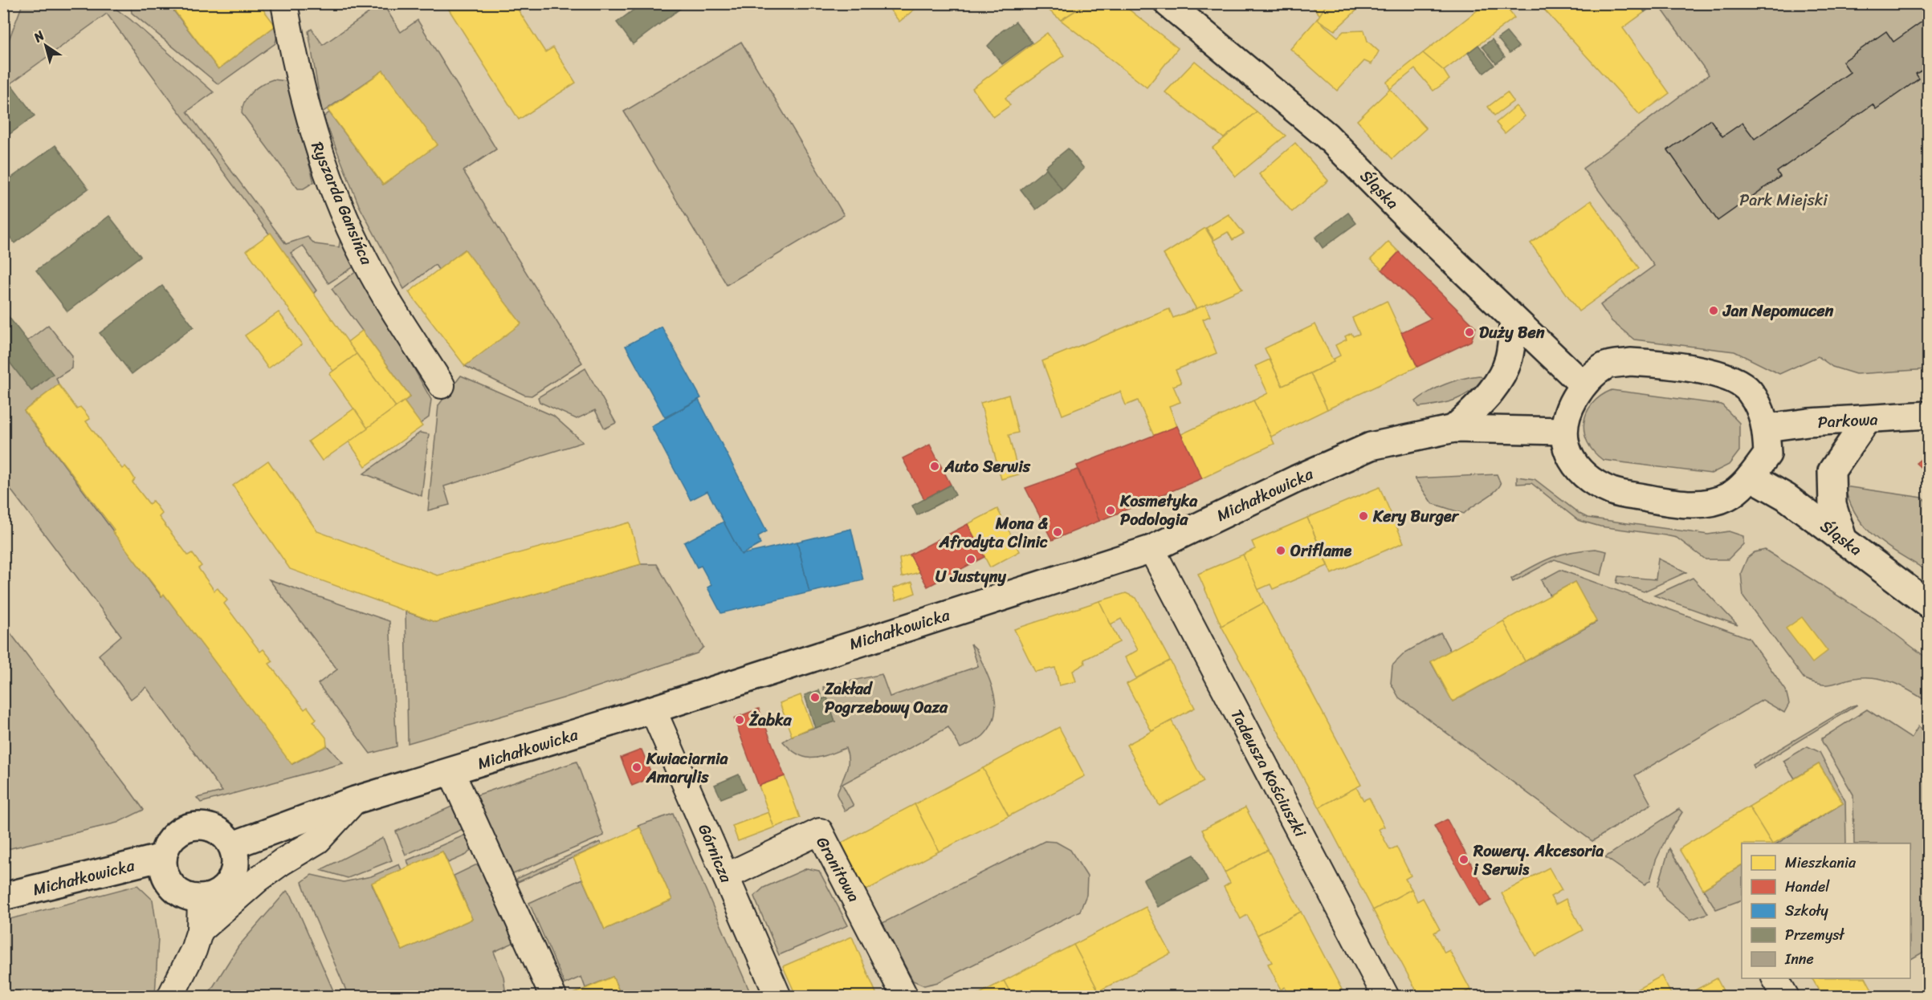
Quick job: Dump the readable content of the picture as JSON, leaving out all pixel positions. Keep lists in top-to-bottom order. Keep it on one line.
{"streets":{"street":["Śląska","Ryszarda Gansińca","Parkowa","Michałkowicka","Tadeusza Kościuszki","Górnicza","Granitowa"]},"crossings":[["Michałkowicka","Tadeusza Kościuszki"],["Michałkowicka","Górnicza"],["Górnicza","Granitowa"]],"parks":["Park Miejski"],"places":["Jan Nepomucen","Duży Ben","Auto Serwis","Kosmetyka Podologia","Kery Burger","Mona & Afrodyta Clinic","Oriflame","U Justyny","Zakład Pogrzebowy Oaza","Żabka","Kwiaciarnia Amarylis","Rowery. Akcesoria i Serwis"],"legend":["Mieszkania","Handel","Szkoły","Przemysł","Inne"],"north":"top left"}
